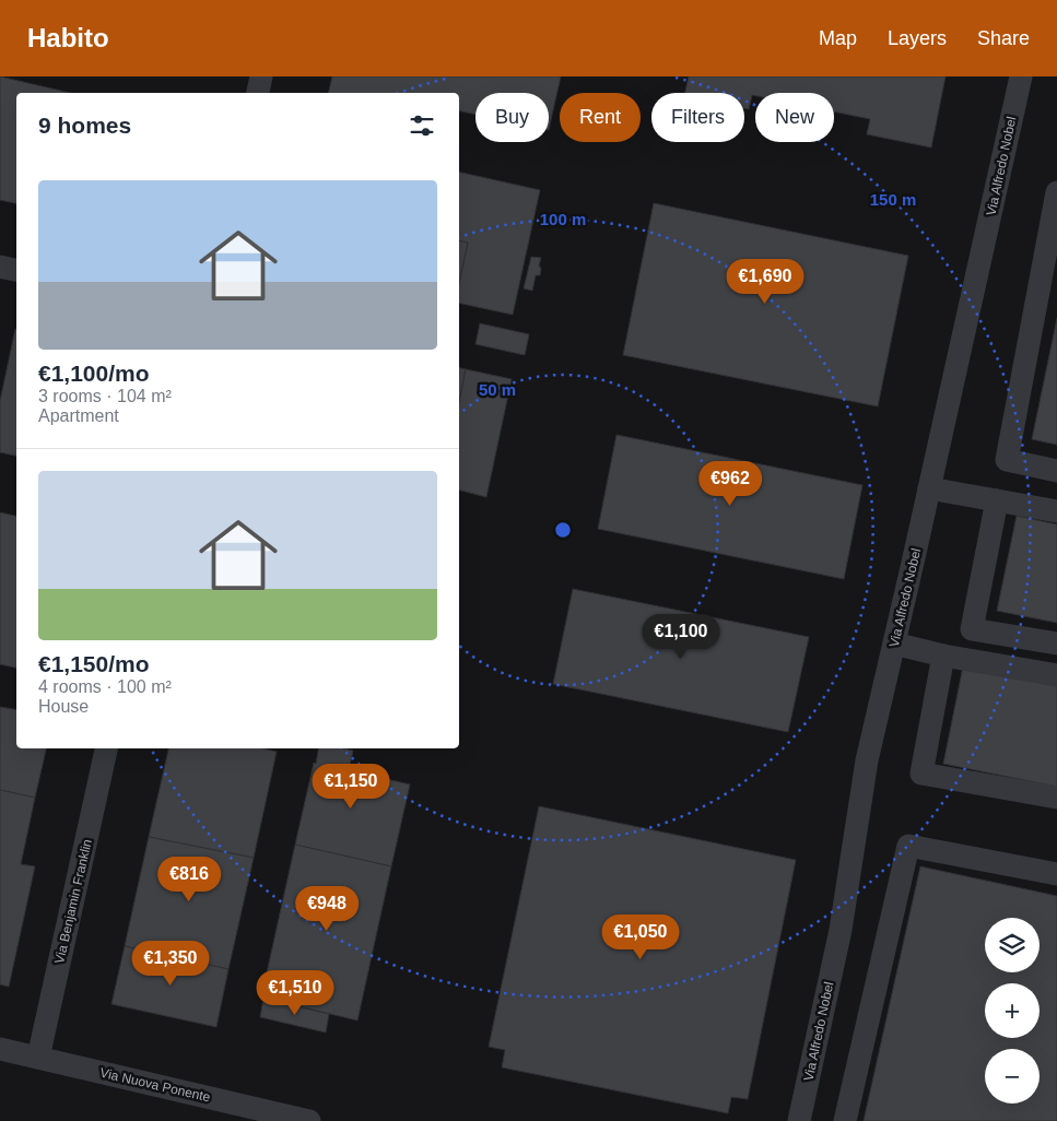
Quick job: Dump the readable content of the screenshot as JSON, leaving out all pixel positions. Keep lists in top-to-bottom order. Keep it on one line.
{"streets":{"street":["Via Alfredo Nobel","Via Benjamin Franklin","Via Nuova Ponente"]},"crossings":[["Via Benjamin Franklin","Via Nuova Ponente"]],"page":{"header":"Habito","nav":["Map","Layers","Share"],"chip":["Buy","Rent","Filters","New"],"heading":"9 homes","list":[{"name":"€1,100/mo","note":"3 rooms · 104 m² · Apartment"},{"name":"€1,150/mo","note":"4 rooms · 100 m² · House"}],"price":["€1,690","€962","€1,100","€1,150","€816","€948","€1,050","€1,350","€1,510"],"map_buttons":["+","−"]},"rings":["150 m","100 m","50 m"]}
